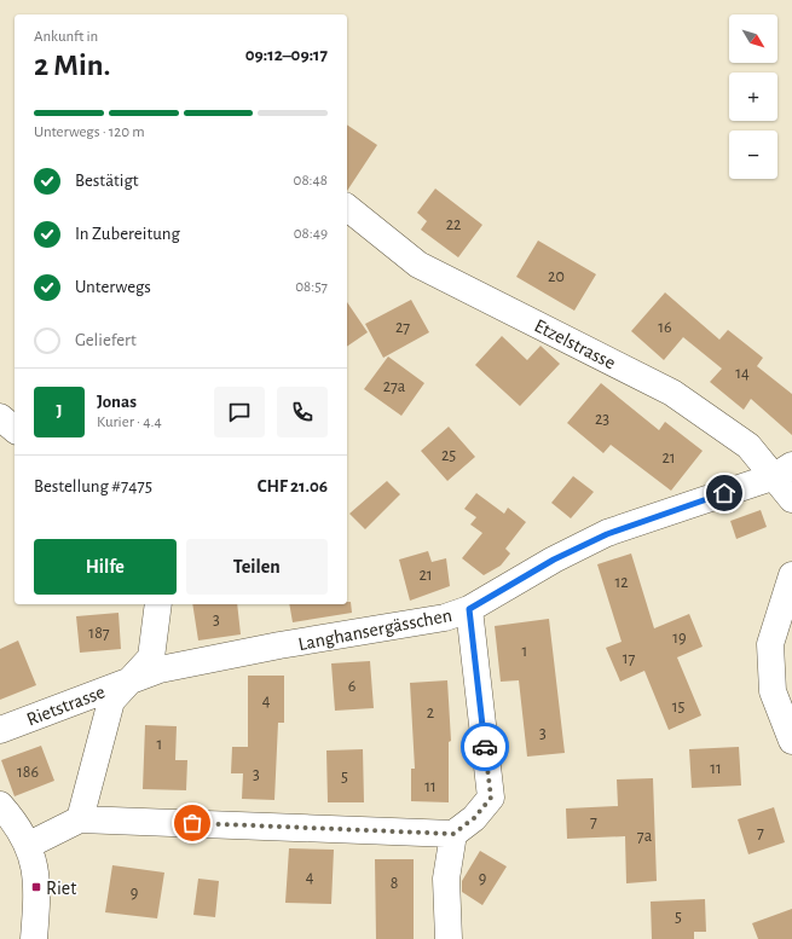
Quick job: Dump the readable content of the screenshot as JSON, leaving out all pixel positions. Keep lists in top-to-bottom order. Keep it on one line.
{"streets":{"street":["Etzelstrasse","Langhansergässchen","Rietstrasse"]},"crossings":[["Etzelstrasse","Langhansergässchen"],["Langhansergässchen","Rietstrasse"]],"places":{"transit":["Riet"]},"house_numbers":["22","20","27","16","14","27a","23","25","21","21","12","3","187","19","1","17","6","4","15","2","3","1","11","186","3","5","11","7","7","7a","4","9","8","9","5"],"north":"bottom right","page":{"map_buttons":["+","−"],"heading":["2 Min.","Ankunft in","09:12–09:17"],"panel":["Jonas","Kurier · 4.4","Bestellung #7475","CHF 21.06"],"bar":"Unterwegs · 120 m","list":[["Bestätigt","08:48"],["In Zubereitung","08:49"],["Unterwegs","08:57"],"Geliefert"],"round":"J","buttons":["Hilfe","Teilen"]}}
